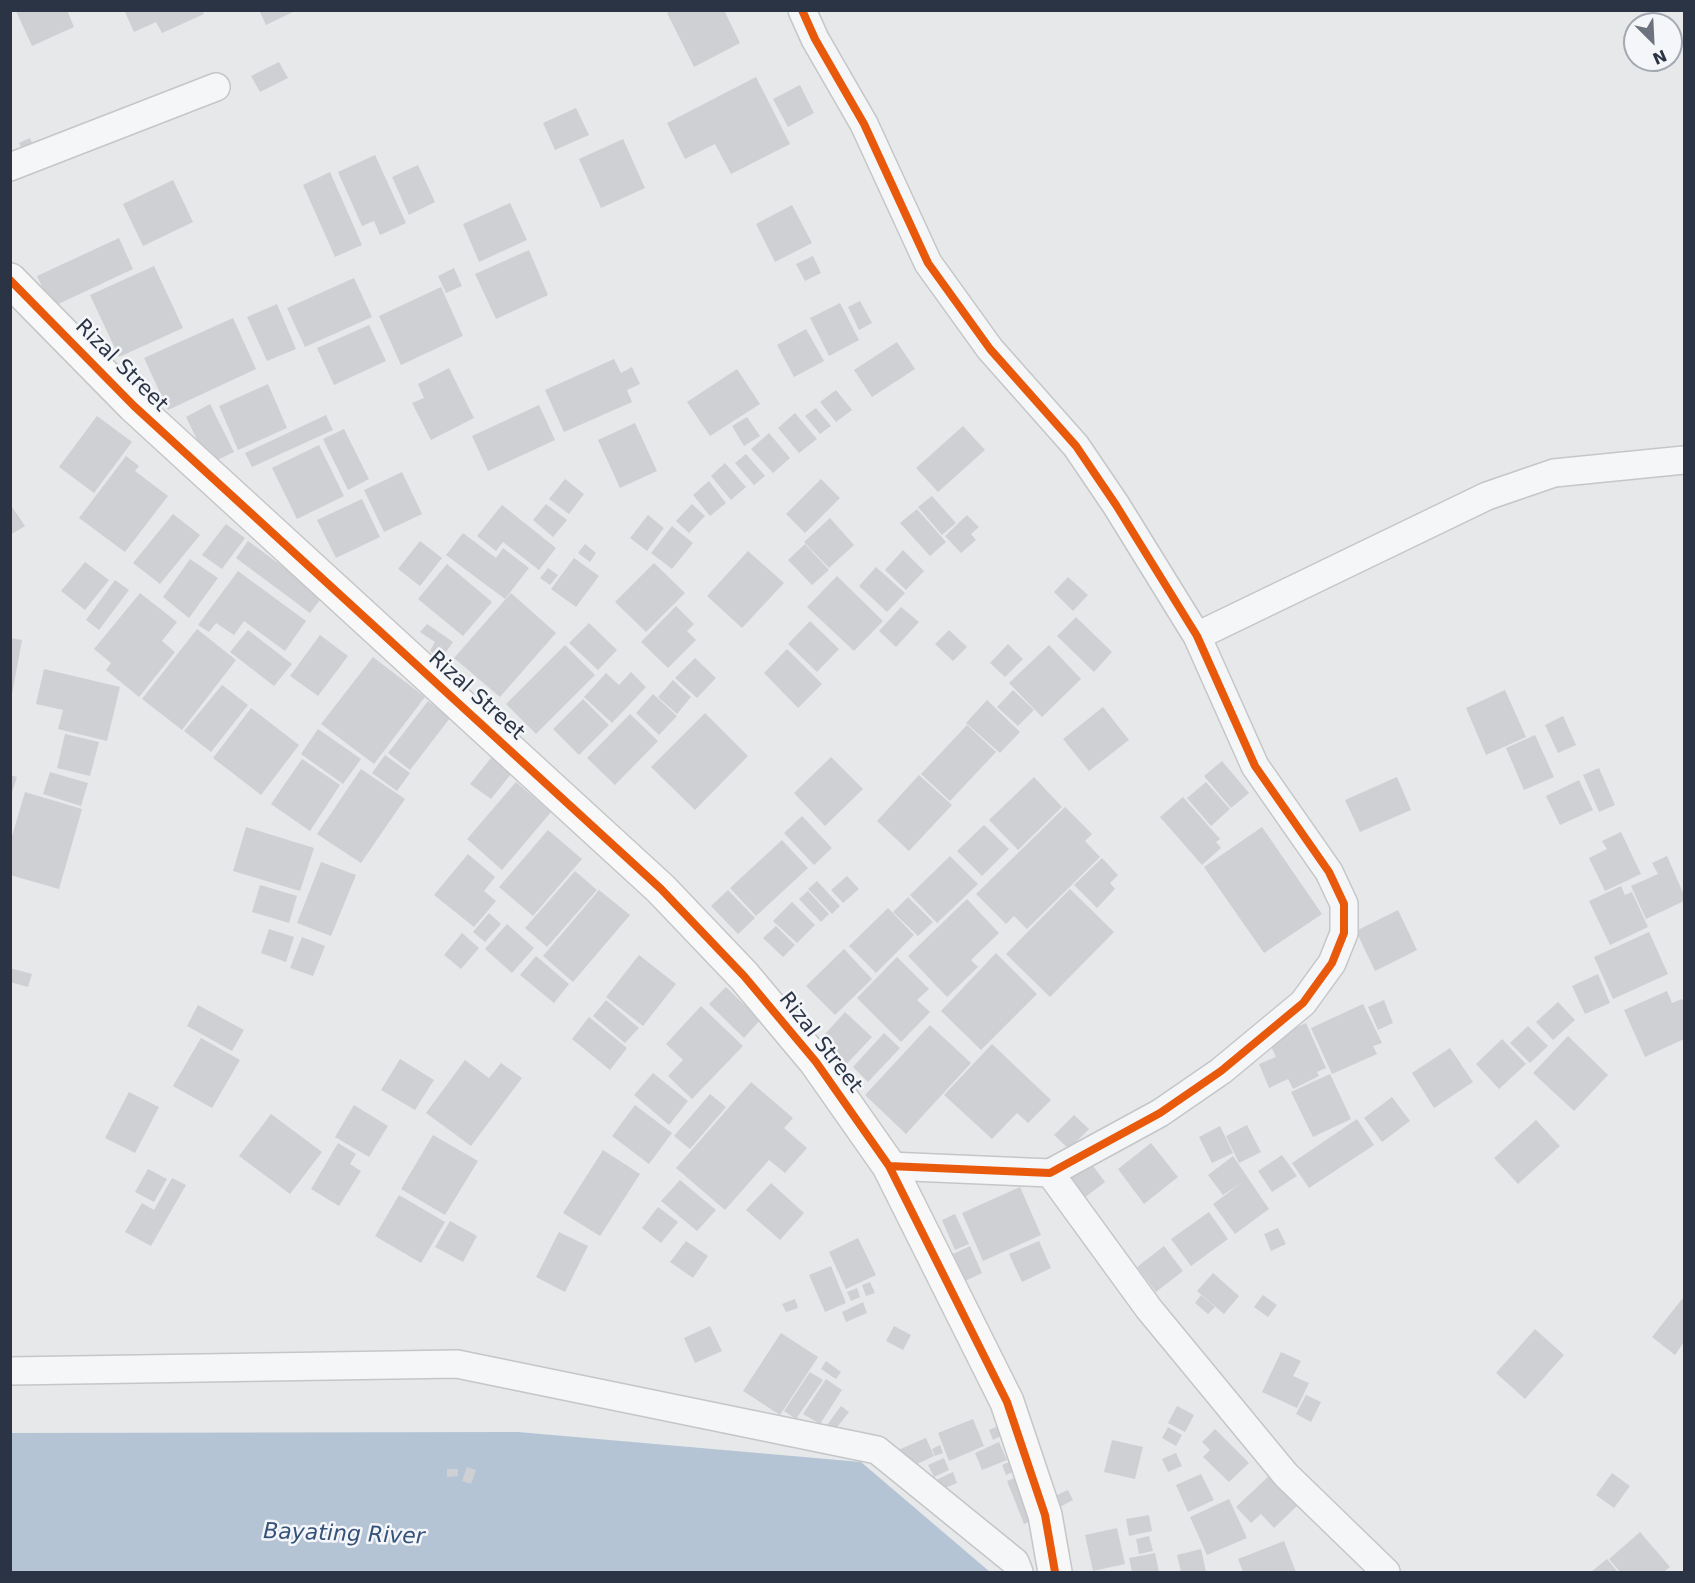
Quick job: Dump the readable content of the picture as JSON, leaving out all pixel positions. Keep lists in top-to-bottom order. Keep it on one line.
{"streets":{"street":["Rizal Street"]},"water":["Bayating River"],"north":"bottom right"}
